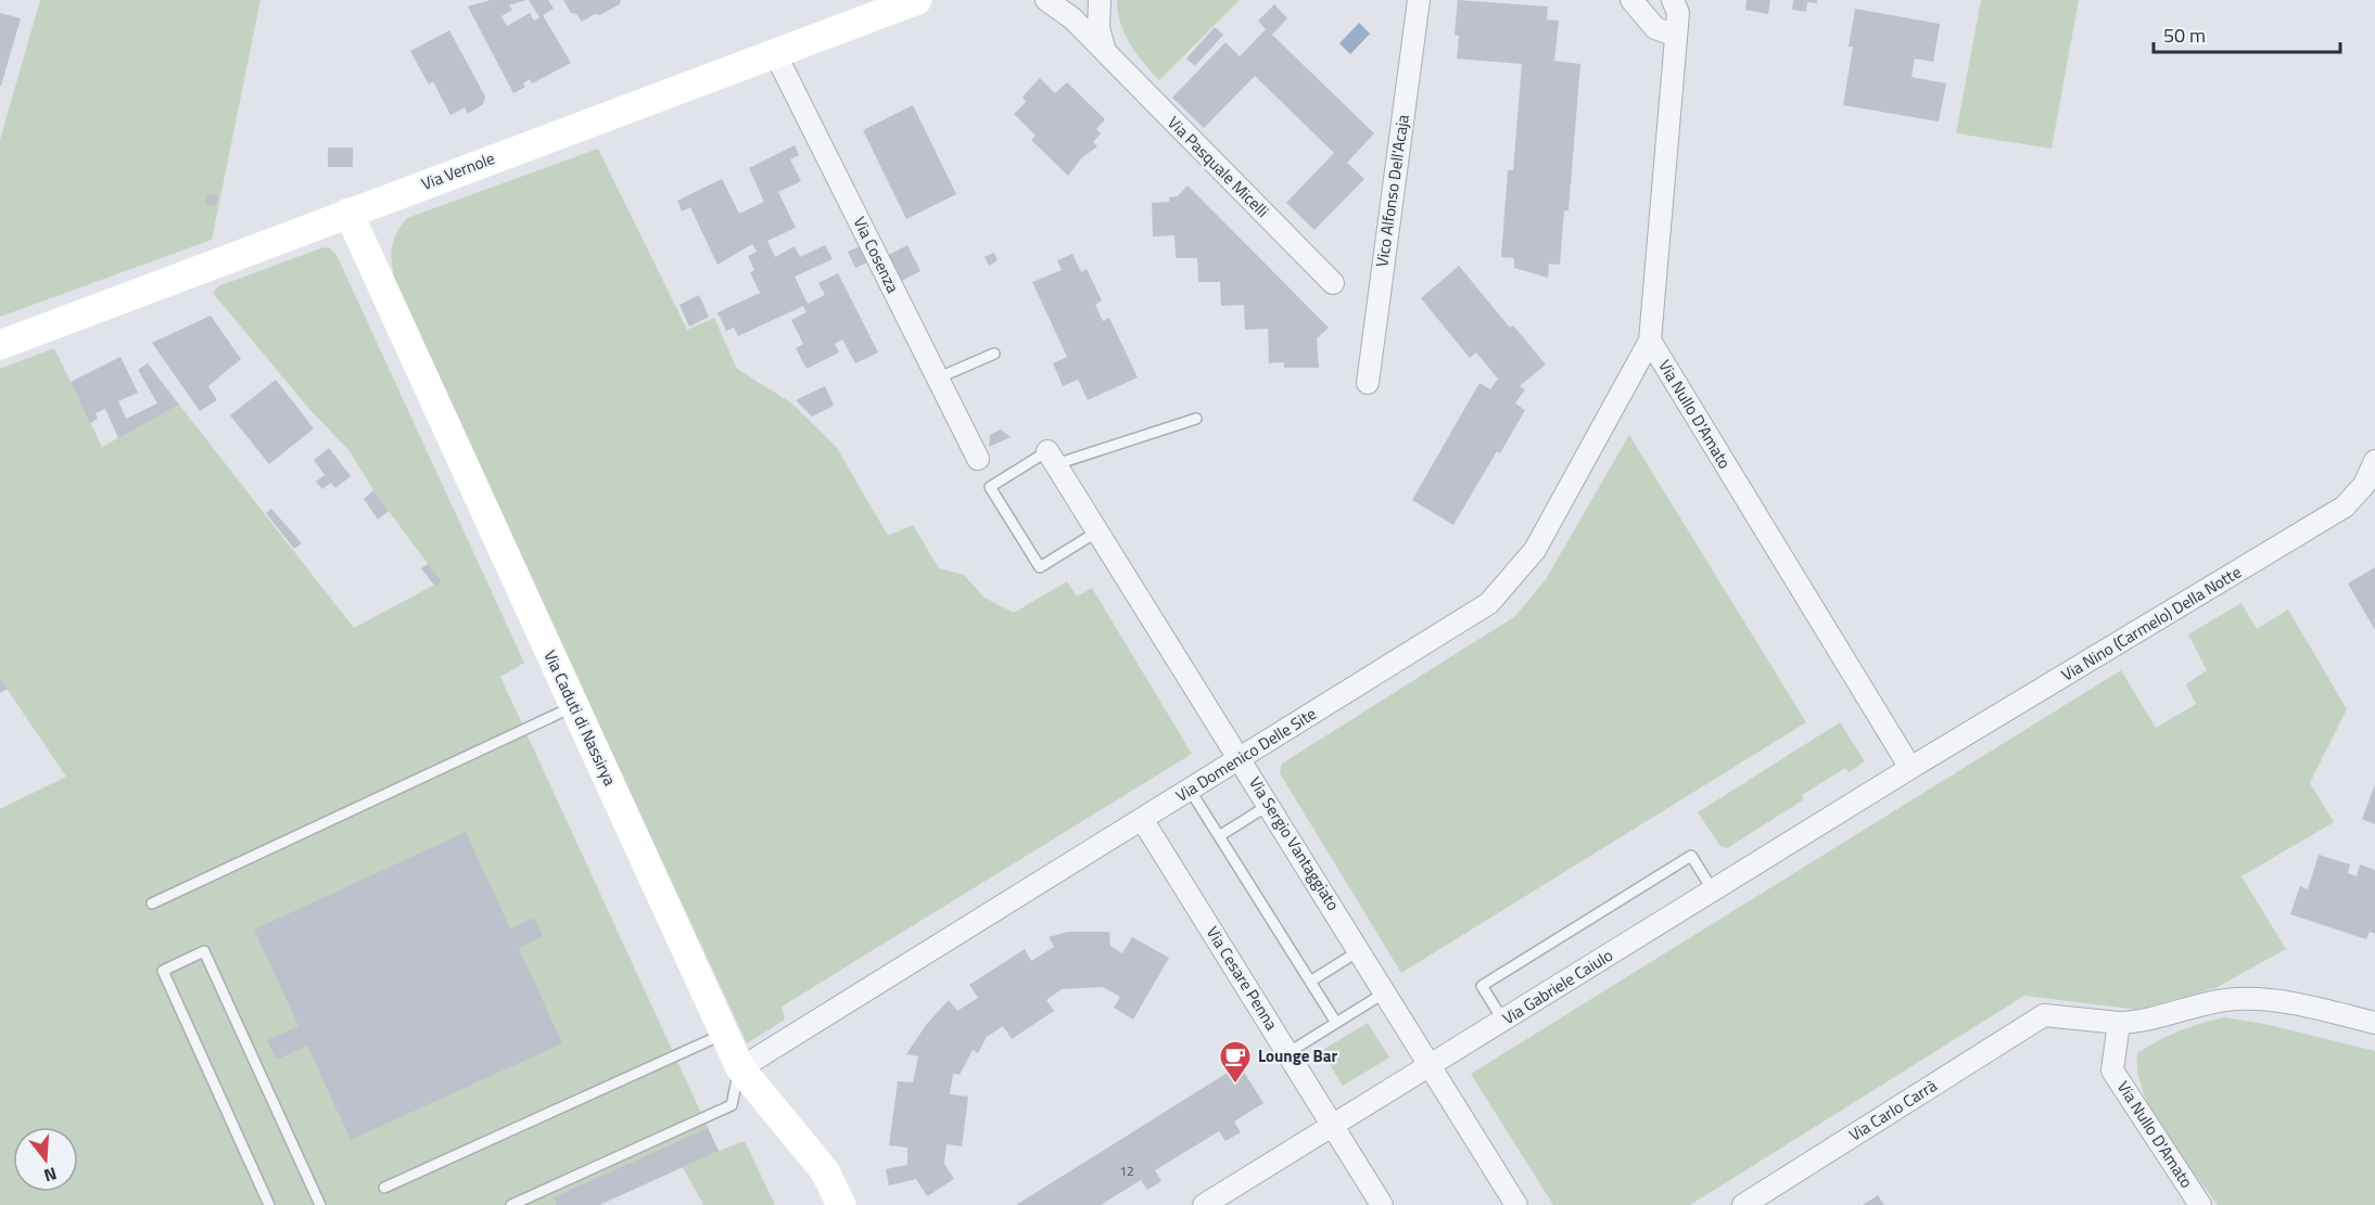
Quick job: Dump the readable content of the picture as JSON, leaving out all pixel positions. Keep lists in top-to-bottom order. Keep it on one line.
{"streets":{"street":["Via Pasquale Micelli","Via Vernole","Vico Alfonso Dell'Acaja","Via Cosenza","Via Nullo D'Amato","Via Nino (Carmelo) Della Notte","Via Caduti di Nassirya","Via Domenico Delle Site","Via Sergio Vantaggiato","Via Cesare Penna","Via Gabriele Caiulo","Via Carlo Carrà"]},"crossings":[["Via Vernole","Via Cosenza"],["Via Vernole","Via Caduti di Nassirya"],["Via Nullo D'Amato","Via Nino (Carmelo) Della Notte"],["Via Nullo D'Amato","Via Domenico Delle Site"],["Via Nullo D'Amato","Via Gabriele Caiulo"],["Via Nullo D'Amato","Via Carlo Carrà"],["Via Nino (Carmelo) Della Notte","Via Gabriele Caiulo"],["Via Caduti di Nassirya","Via Domenico Delle Site"],["Via Domenico Delle Site","Via Sergio Vantaggiato"],["Via Domenico Delle Site","Via Cesare Penna"],["Via Sergio Vantaggiato","Via Gabriele Caiulo"],["Via Cesare Penna","Via Gabriele Caiulo"]],"places":{"cafe":["Lounge Bar"]},"house_numbers":["12"],"scale_bar":"50 m","north":"bottom"}
